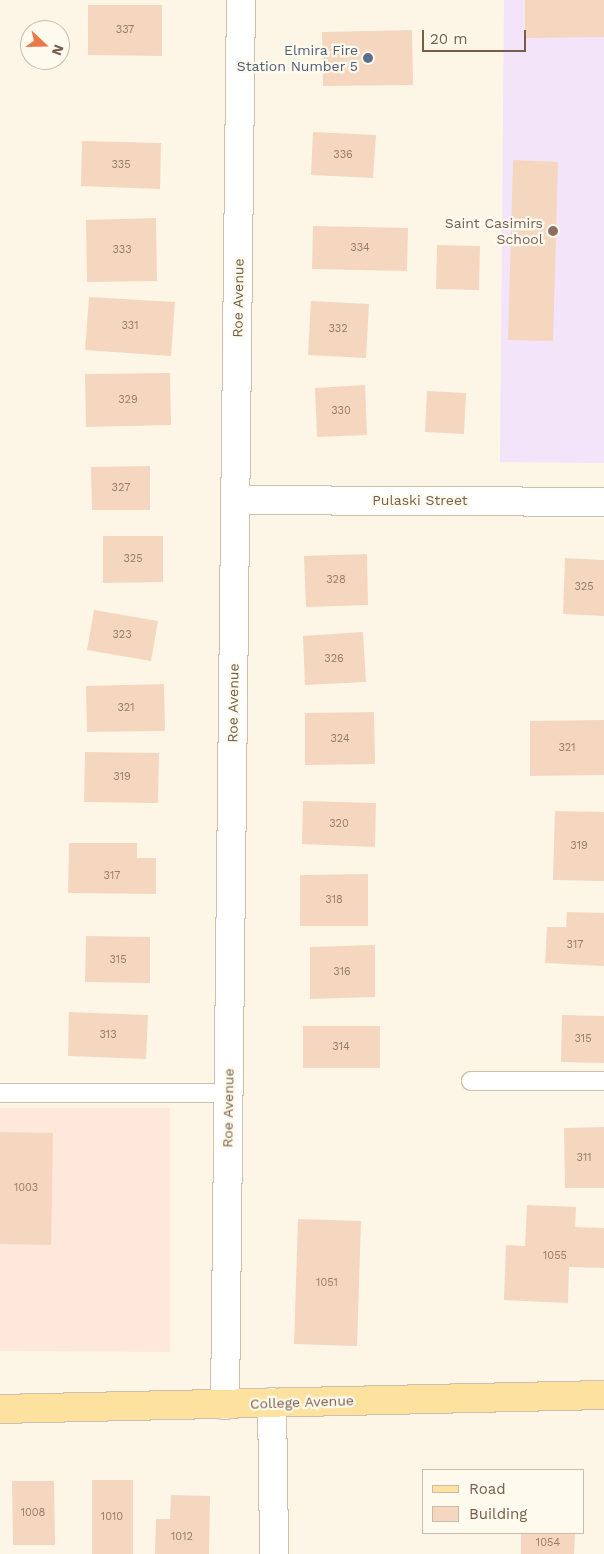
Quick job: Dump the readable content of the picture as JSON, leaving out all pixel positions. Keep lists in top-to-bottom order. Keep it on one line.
{"streets":{"main road":["College Avenue"],"street":["Roe Avenue","Pulaski Street"]},"crossings":[["Roe Avenue","Pulaski Street"],["Roe Avenue","College Avenue"]],"places":["Elmira Fire Station Number 5","Saint Casimirs School"],"house_numbers":["337","336","335","334","333","331","332","329","330","327","325","328","325","323","326","321","324","321","319","320","319","317","318","317","315","316","313","315","314","311","1003","1055","1051","1008","1010","1012","1054"],"legend":["Road","Building"],"scale_bar":"20 m","north":"right"}
